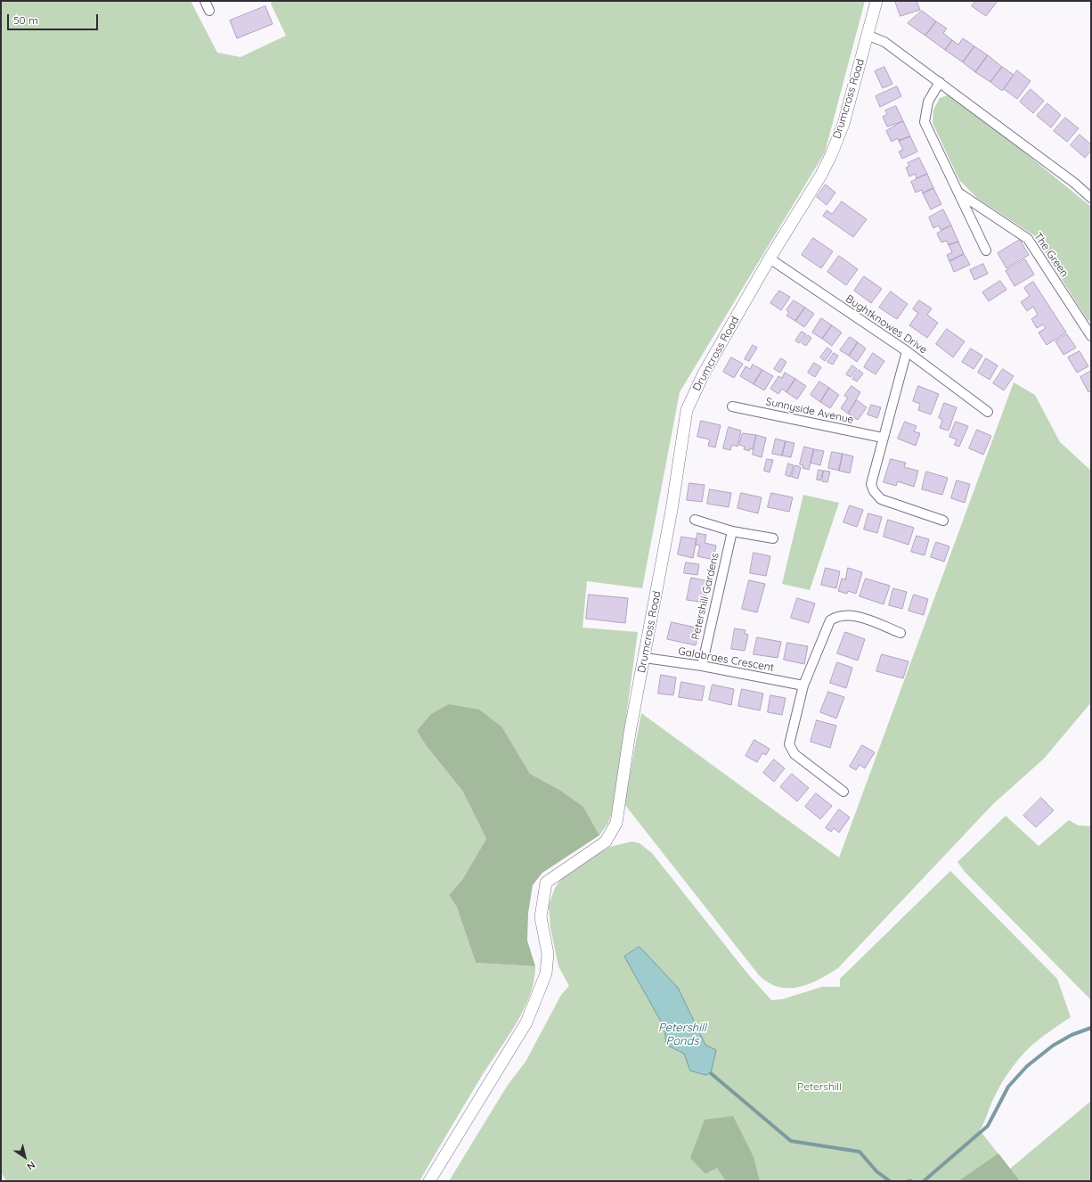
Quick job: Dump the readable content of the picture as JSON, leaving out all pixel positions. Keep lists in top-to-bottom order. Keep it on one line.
{"streets":{"street":["Drumcross Road","The Green","Bughtknowes Drive","Sunnyside Avenue","Petershill Gardens","Galabraes Crescent"]},"crossings":[["Drumcross Road","Bughtknowes Drive"],["Drumcross Road","Galabraes Crescent"],["Petershill Gardens","Galabraes Crescent"]],"water":["Petershill Ponds"],"parks":["Petershill"],"scale_bar":"50 m","north":"bottom right"}
